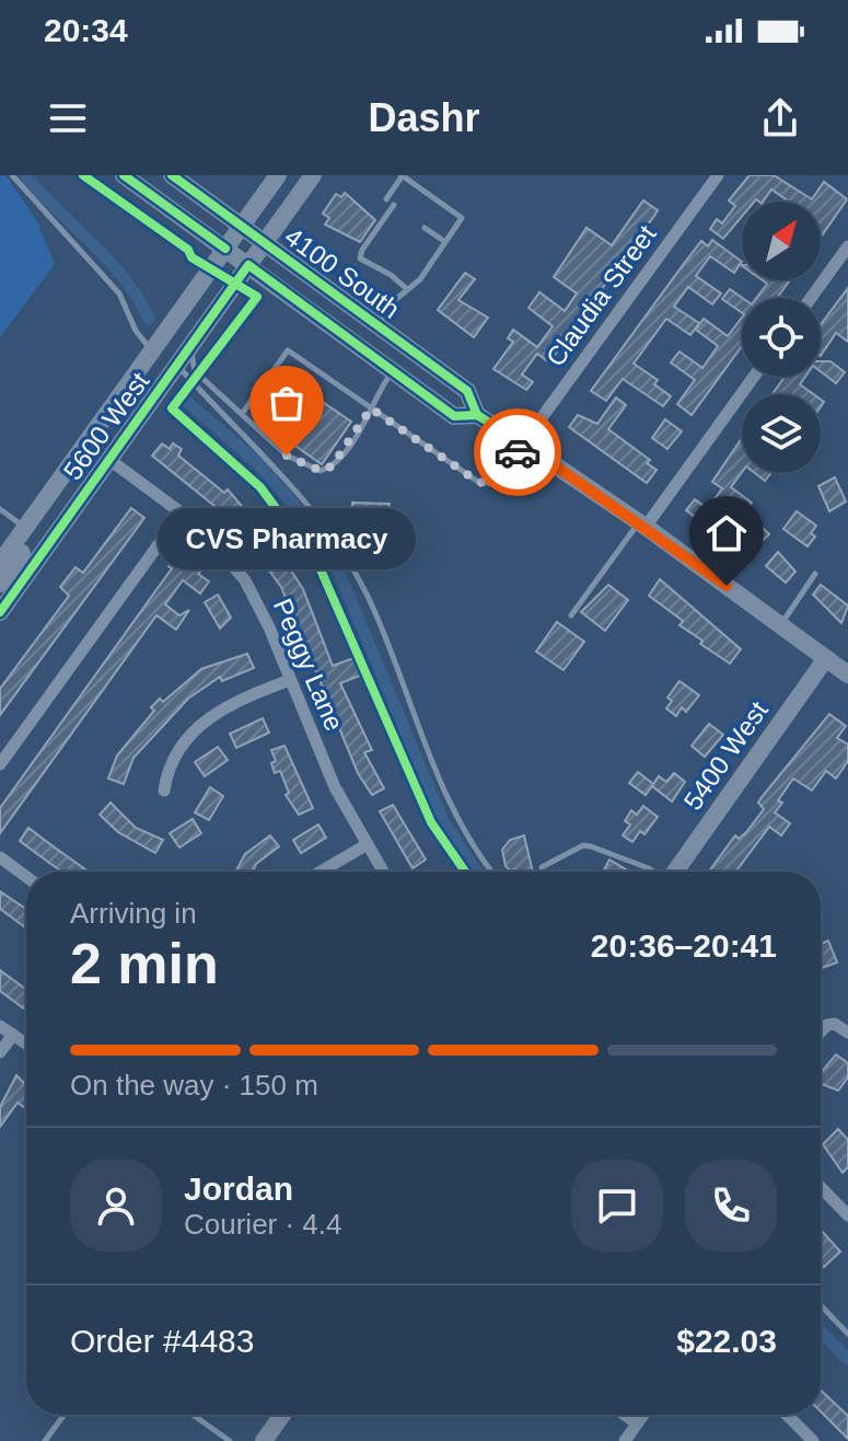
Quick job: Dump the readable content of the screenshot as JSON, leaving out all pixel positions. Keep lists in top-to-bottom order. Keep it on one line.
{"streets":{"main road":["4100 South","5600 West","5400 West"],"street":["Claudia Street","Peggy Lane"]},"crossings":[["4100 South","Claudia Street"],["4100 South","5600 West"],["4100 South","5400 West"],["5600 West","Peggy Lane"]],"places":["CVS Pharmacy"],"north":"top right","page":{"status":"20:34","header":"Dashr","bubble":"CVS Pharmacy","heading":["2 min","Arriving in","20:36–20:41"],"panel":["Jordan","Courier · 4.4","Order #4483","$22.03"],"bar":"On the way · 150 m"}}
